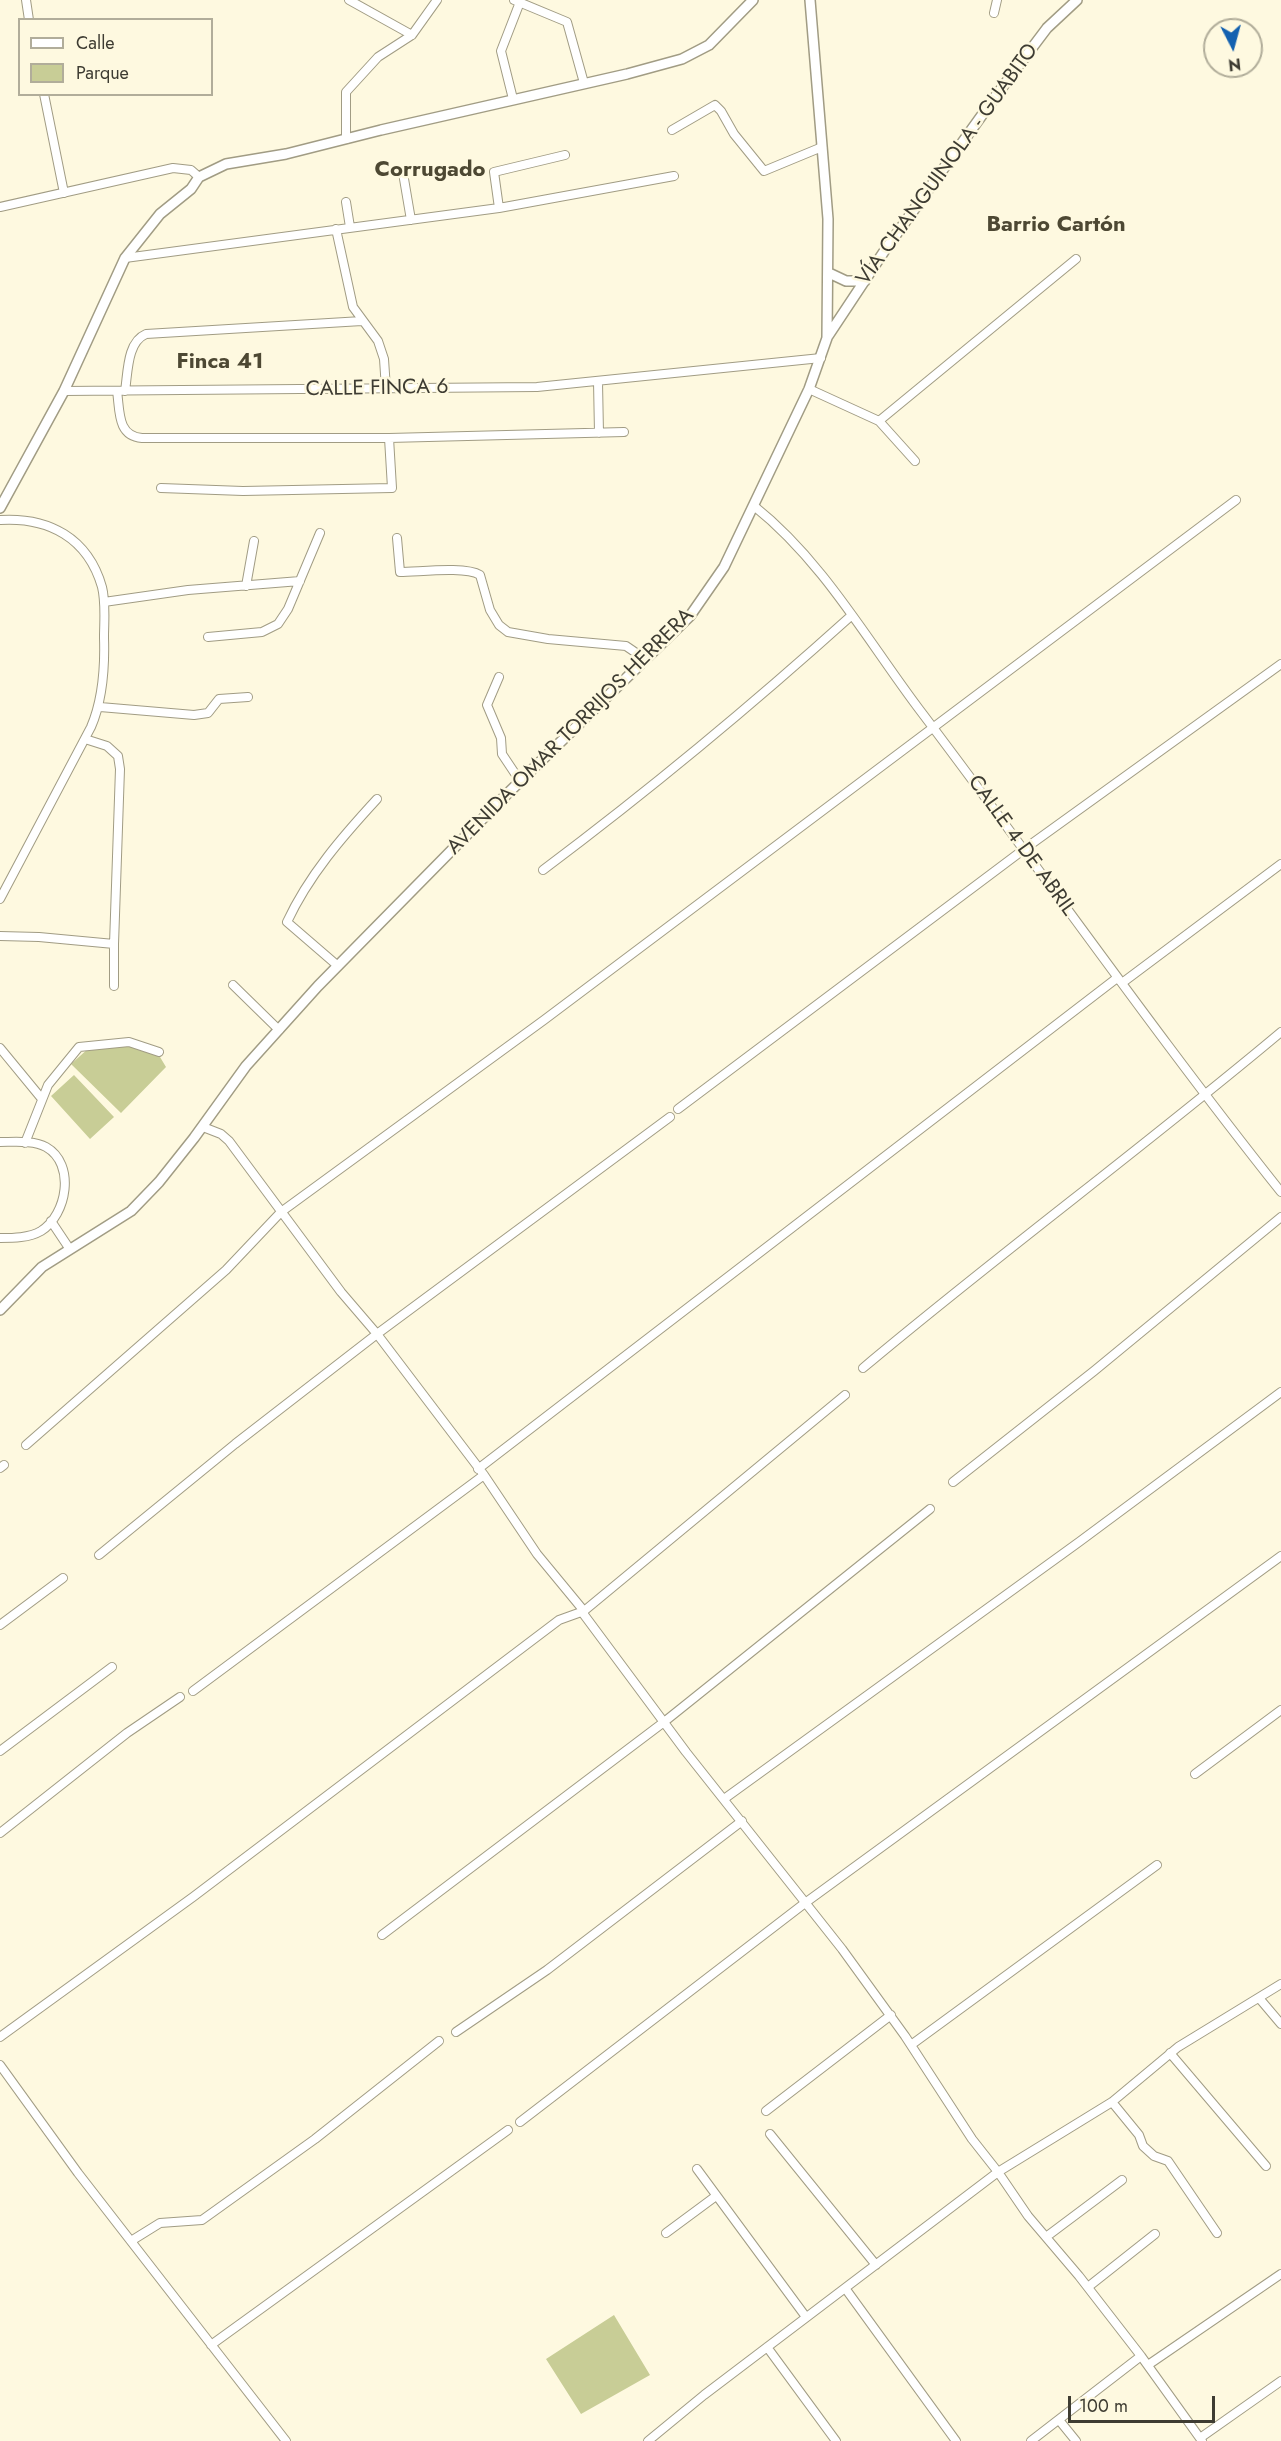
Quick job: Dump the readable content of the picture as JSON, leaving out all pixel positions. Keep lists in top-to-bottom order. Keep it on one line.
{"streets":{"street":["VÍA CHANGUINOLA - GUABITO","CALLE FINCA 6","AVENIDA OMAR TORRIJOS HERRERA","CALLE 4 DE ABRIL"]},"crossings":[["VÍA CHANGUINOLA - GUABITO","AVENIDA OMAR TORRIJOS HERRERA"],["CALLE FINCA 6","AVENIDA OMAR TORRIJOS HERRERA"],["AVENIDA OMAR TORRIJOS HERRERA","CALLE 4 DE ABRIL"]],"districts":["Corrugado","Barrio Cartón","Finca 41"],"legend":["Calle","Parque"],"scale_bar":"100 m","north":"bottom"}
